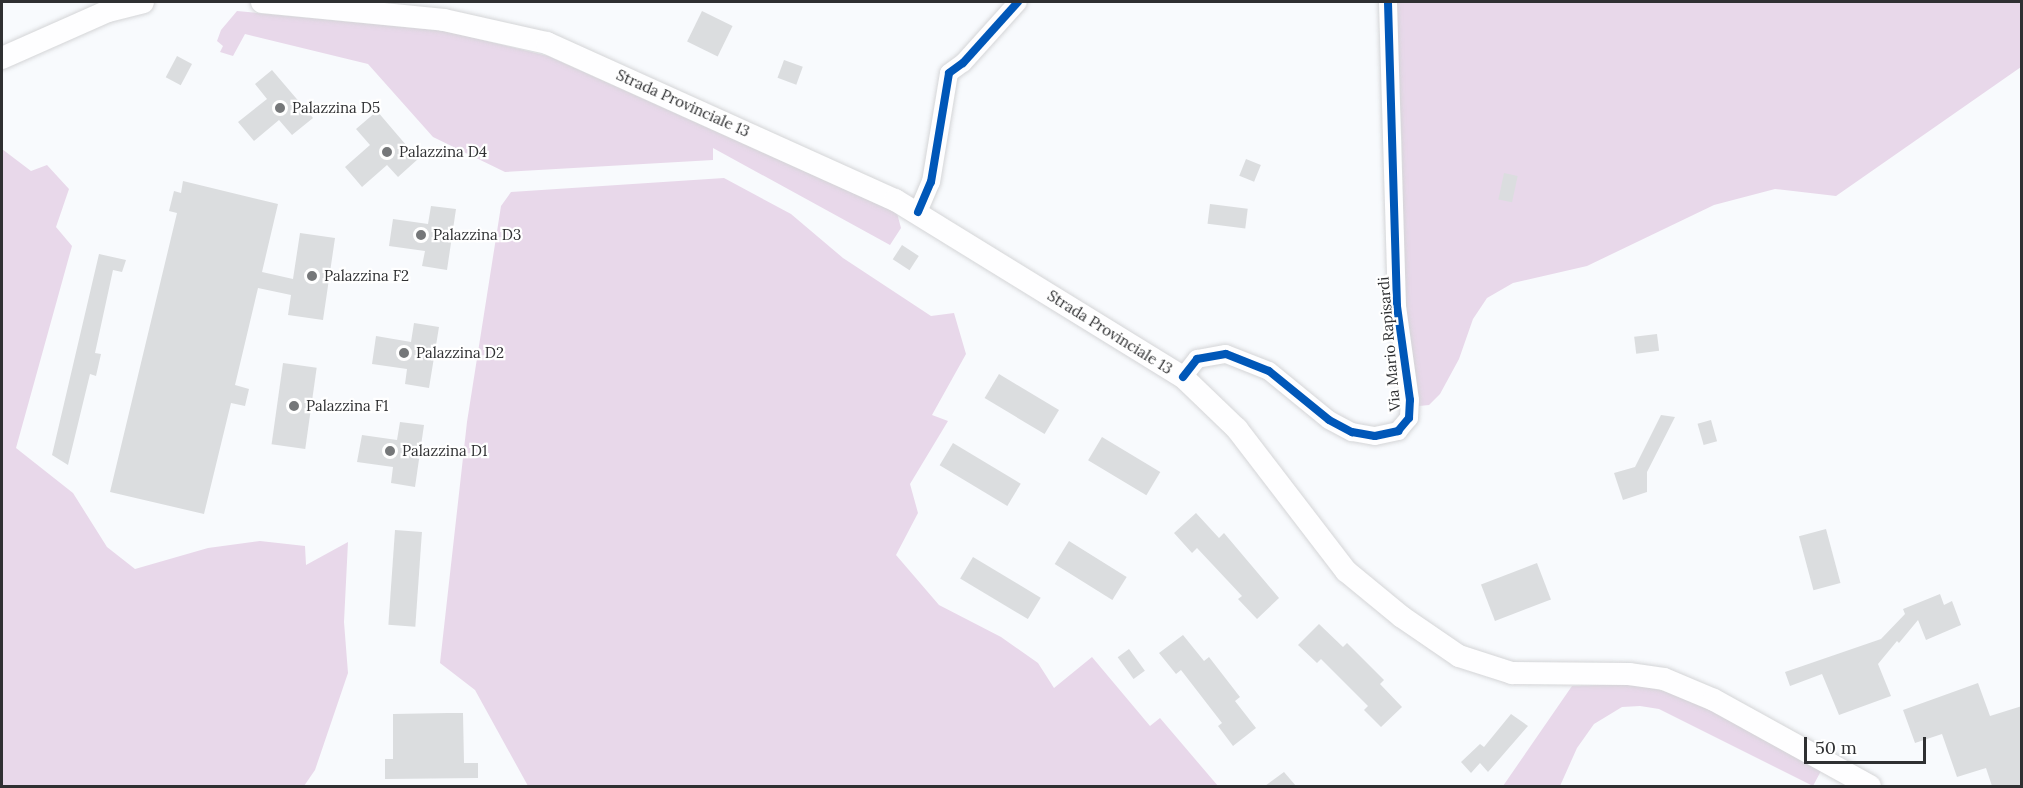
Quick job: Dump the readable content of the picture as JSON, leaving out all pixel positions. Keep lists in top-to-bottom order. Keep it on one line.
{"streets":{"main road":["Strada Provinciale 13"],"street":["Via Mario Rapisardi"]},"crossings":[["Strada Provinciale 13","Via Mario Rapisardi"]],"places":["Palazzina D5","Palazzina D4","Palazzina D3","Palazzina F2","Palazzina D2","Palazzina F1","Palazzina D1"],"scale_bar":"50 m"}
